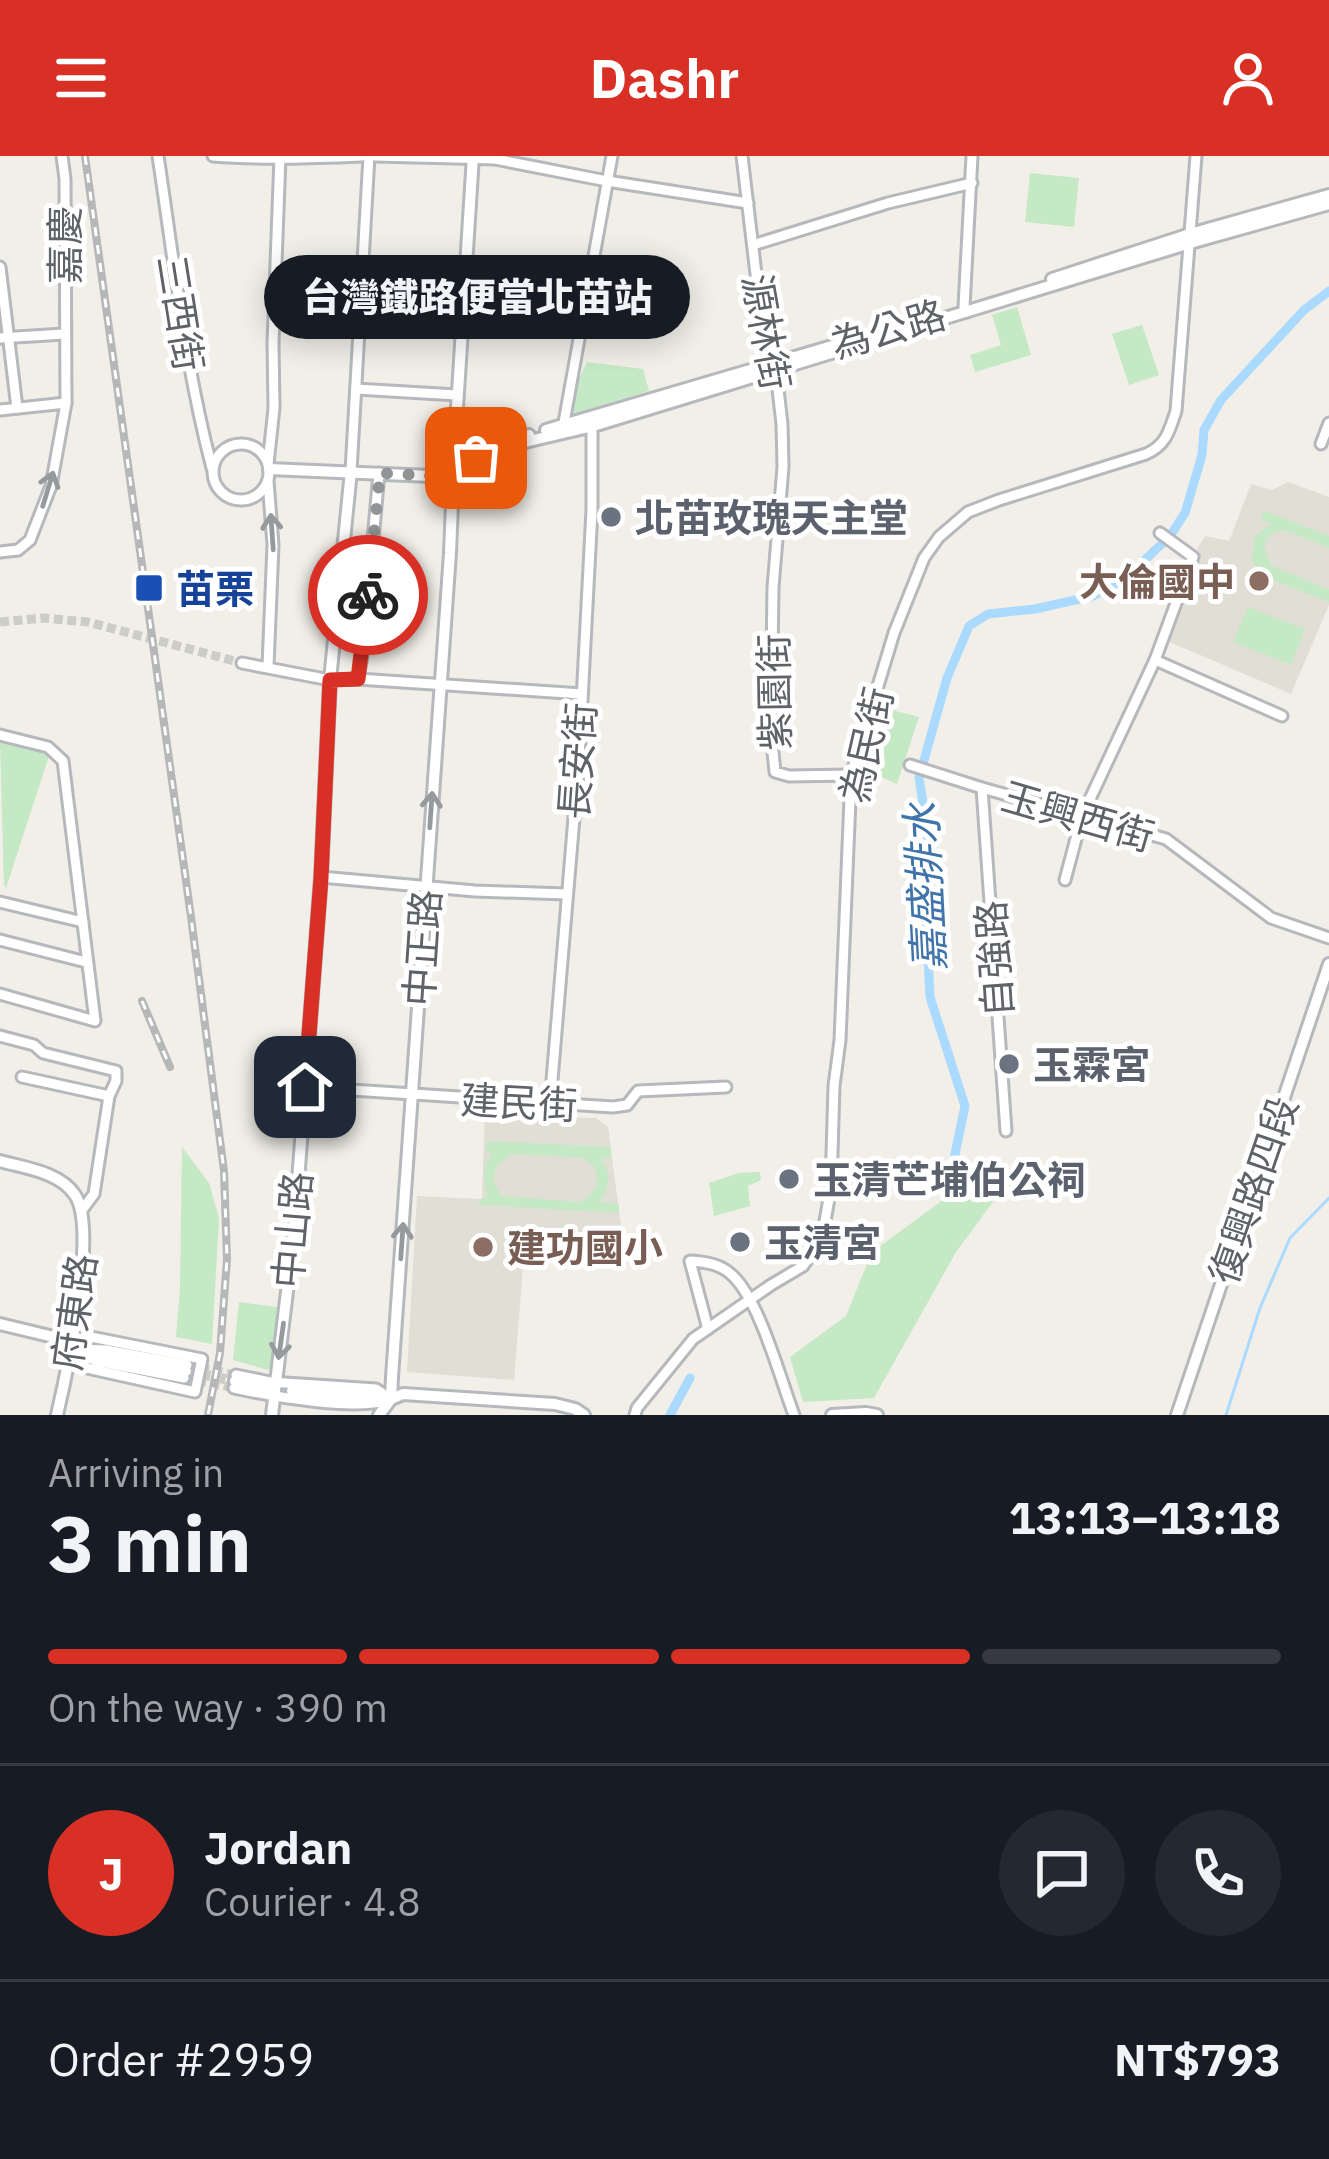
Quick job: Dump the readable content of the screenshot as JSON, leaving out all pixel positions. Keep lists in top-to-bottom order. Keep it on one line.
{"streets":{"street":["嘉慶","三西街","為公路","源林街","紫園街","為民街","長安街","玉興西街","中正路","自強路","建民街","復興路四段","中山路","府東路"]},"crossings":[["為公路","源林街"],["為公路","為民街"],["為公路","長安街"],["為公路","中正路"],["源林街","紫園街"],["紫園街","為民街"],["長安街","建民街"],["玉興西街","自強路"],["中正路","建民街"],["建民街","中山路"]],"one_way":["中正路"],"water":["嘉盛排水"],"places":{"other":["台灣鐵路便當北苗站","北苗玫瑰天主堂","大倫國中","玉霖宮","玉清芒埔伯公祠","玉清宮","建功國小"],"transit":["苗栗"]},"page":{"header":"Dashr","bubble":"台灣鐵路便當北苗站","heading":["3 min","Arriving in","13:13–13:18"],"panel":["Jordan","Courier · 4.8","Order #2959","NT$793"],"bar":"On the way · 390 m","round":"J"}}
